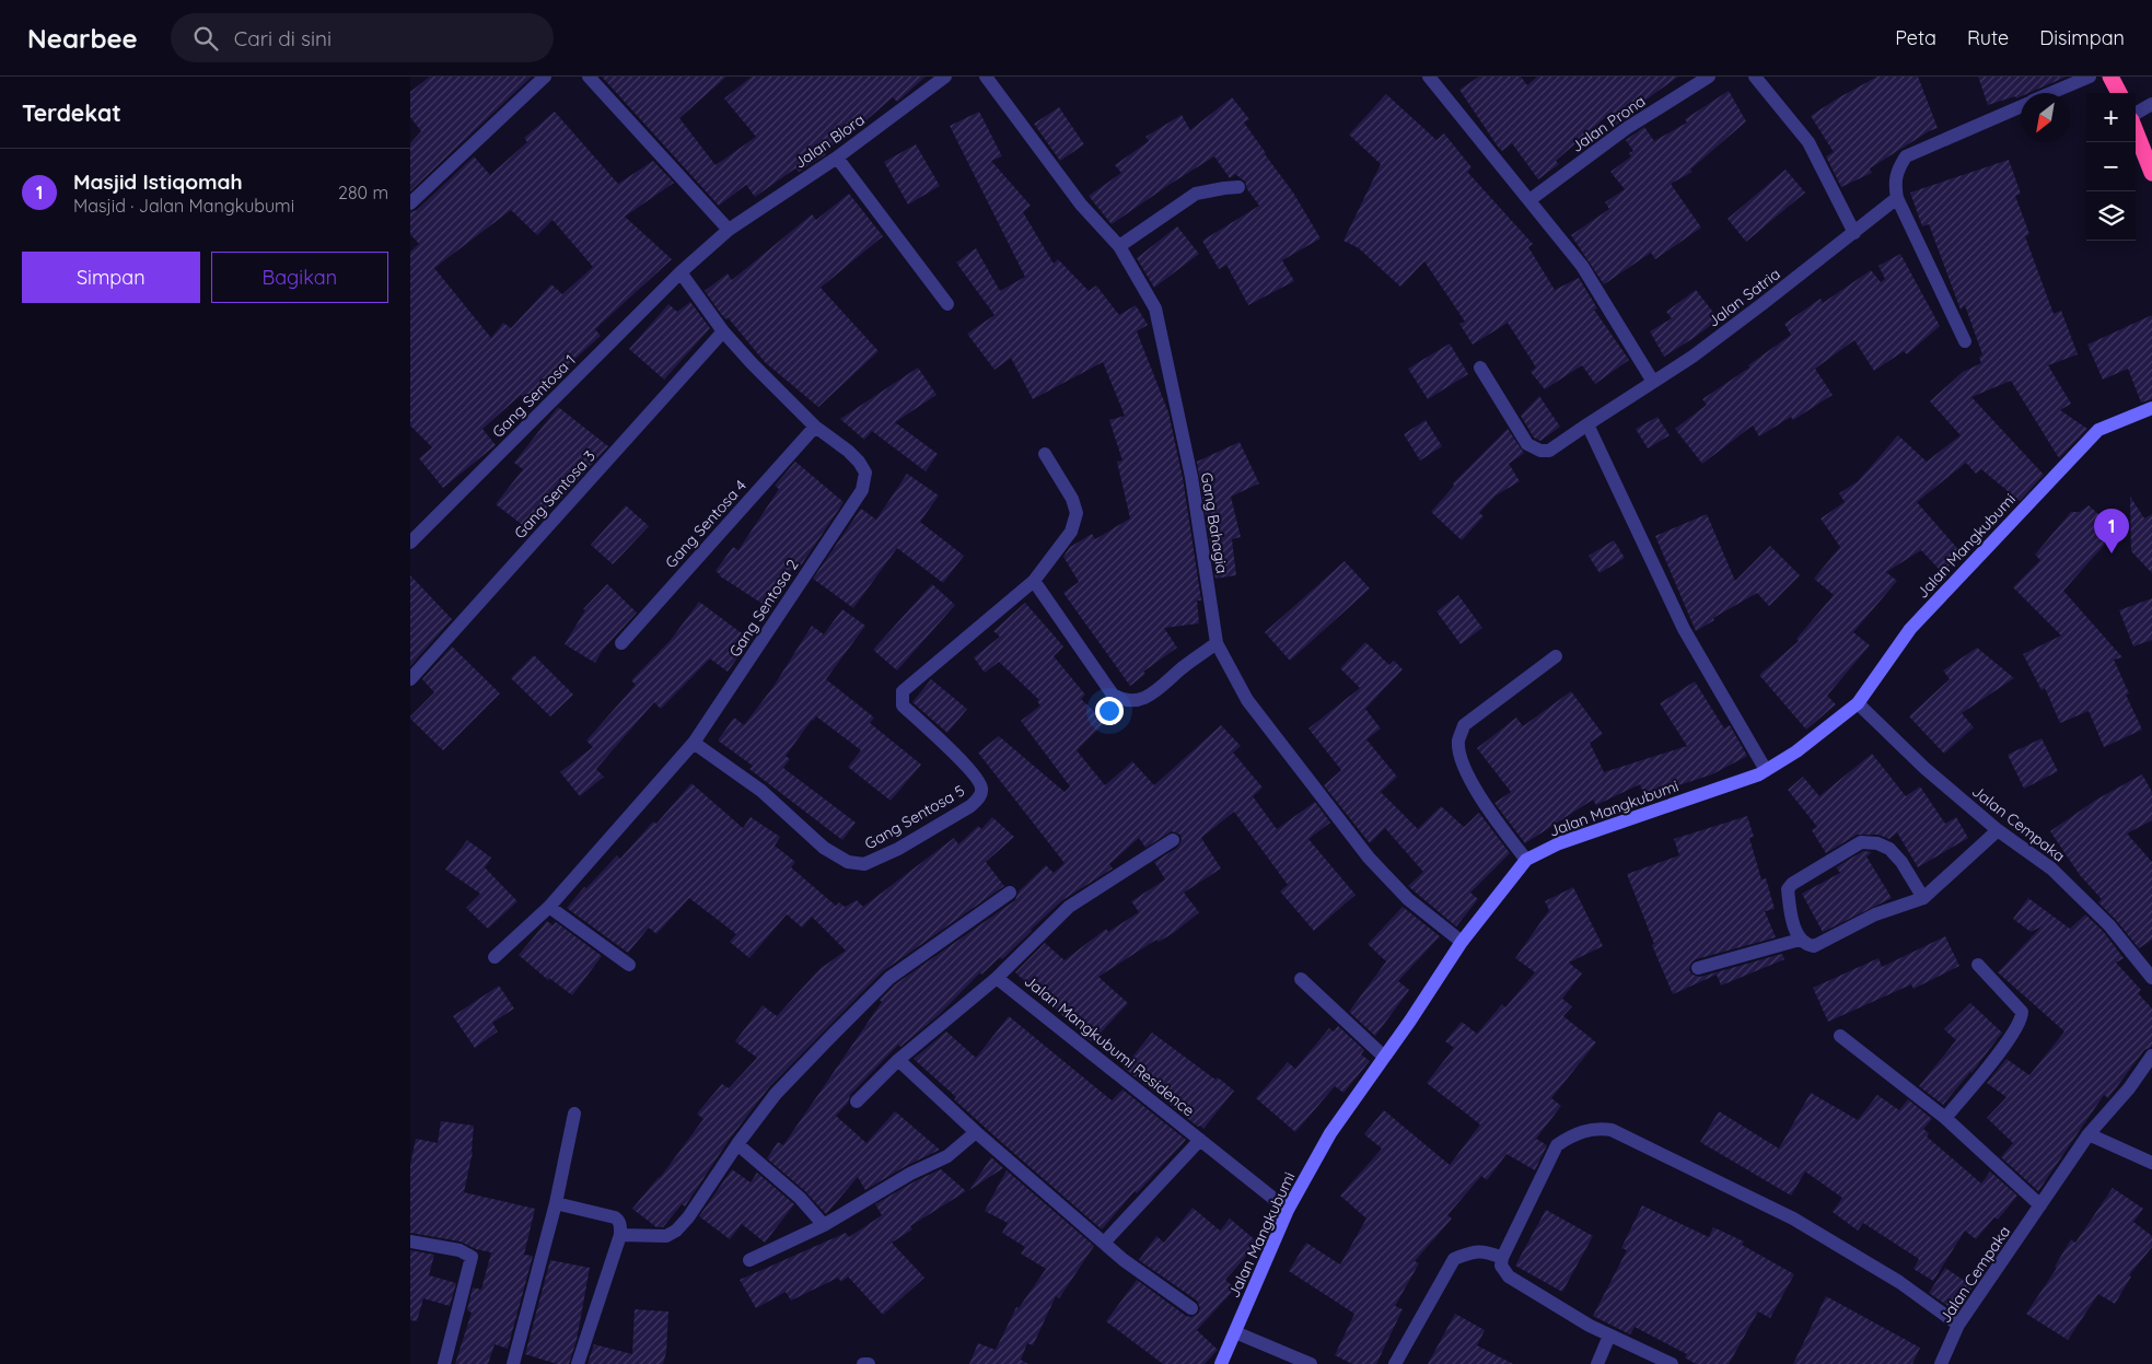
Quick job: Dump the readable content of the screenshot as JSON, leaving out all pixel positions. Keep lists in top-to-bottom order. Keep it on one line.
{"streets":{"street":["Jalan Prona","Jalan Blora","Jalan Satria","Gang Sentosa 1","Gang Sentosa 3","Gang Bahagia","Gang Sentosa 4","Jalan Mangkubumi","Gang Sentosa 2","Gang Sentosa 5","Jalan Cempaka","Jalan Mangkubumi Residence"]},"crossings":[["Jalan Blora","Gang Sentosa 1"],["Jalan Blora","Gang Sentosa 2"],["Gang Sentosa 1","Gang Sentosa 2"],["Gang Sentosa 3","Gang Sentosa 2"],["Gang Bahagia","Jalan Mangkubumi"],["Gang Sentosa 4","Gang Sentosa 2"],["Jalan Mangkubumi","Jalan Cempaka"],["Jalan Mangkubumi","Jalan Mangkubumi Residence"],["Gang Sentosa 2","Gang Sentosa 5"]],"north":"bottom left","page":{"header":"Nearbee","search":"Cari di sini","nav":["Peta","Rute","Disimpan"],"heading":"Terdekat","map_buttons":["+","−"],"list":[{"mark":"1","name":"Masjid Istiqomah","note":"Masjid · Jalan Mangkubumi","value":"280 m"}],"buttons":["Simpan","Bagikan"],"pins":"1"}}
